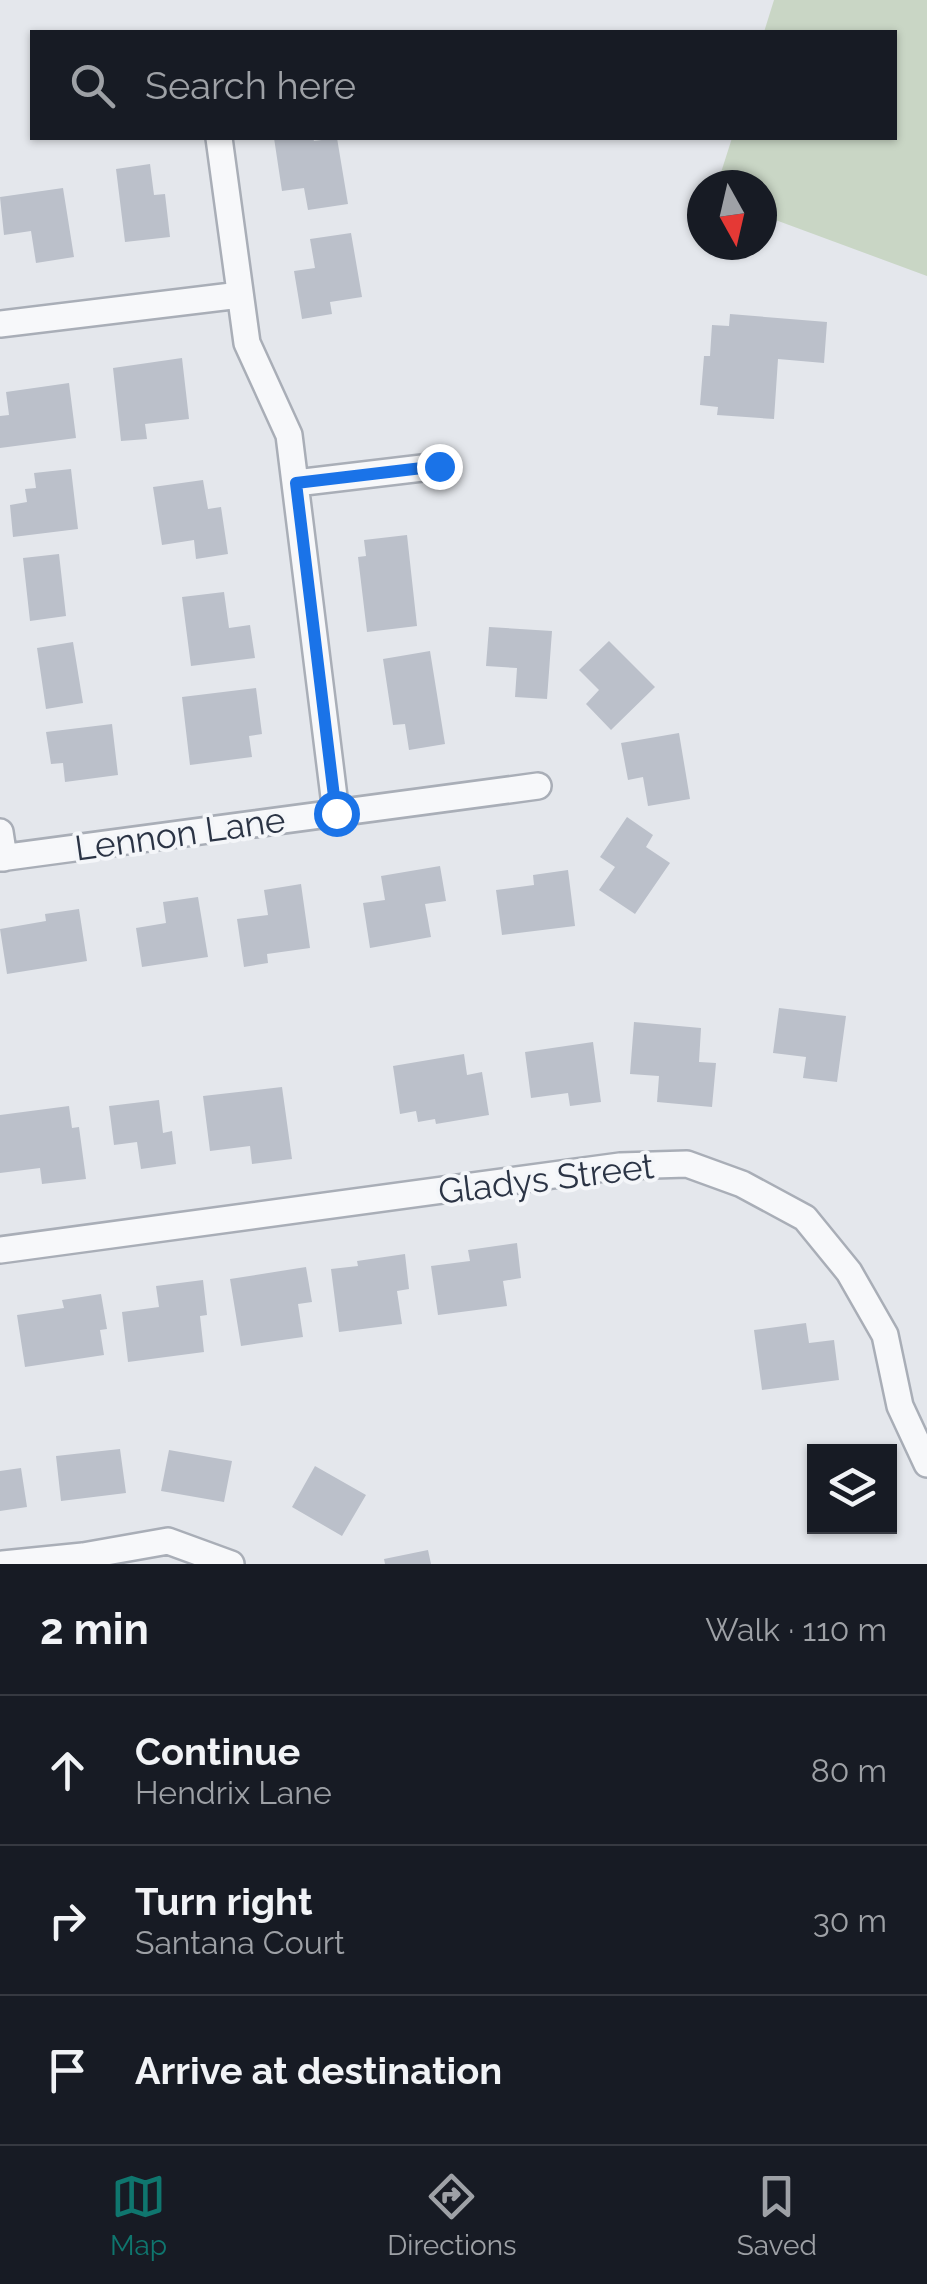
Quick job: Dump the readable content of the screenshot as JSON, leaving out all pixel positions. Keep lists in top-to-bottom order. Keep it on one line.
{"streets":{"street":["Lennon Lane","Gladys Street"]},"north":"bottom","page":{"search":"Search here","heading":["2 min","Walk · 110 m"],"list":[["Continue","Hendrix Lane","80 m"],["Turn right","Santana Court","30 m"],"Arrive at destination"],"nav":["Map","Directions","Saved"]}}
